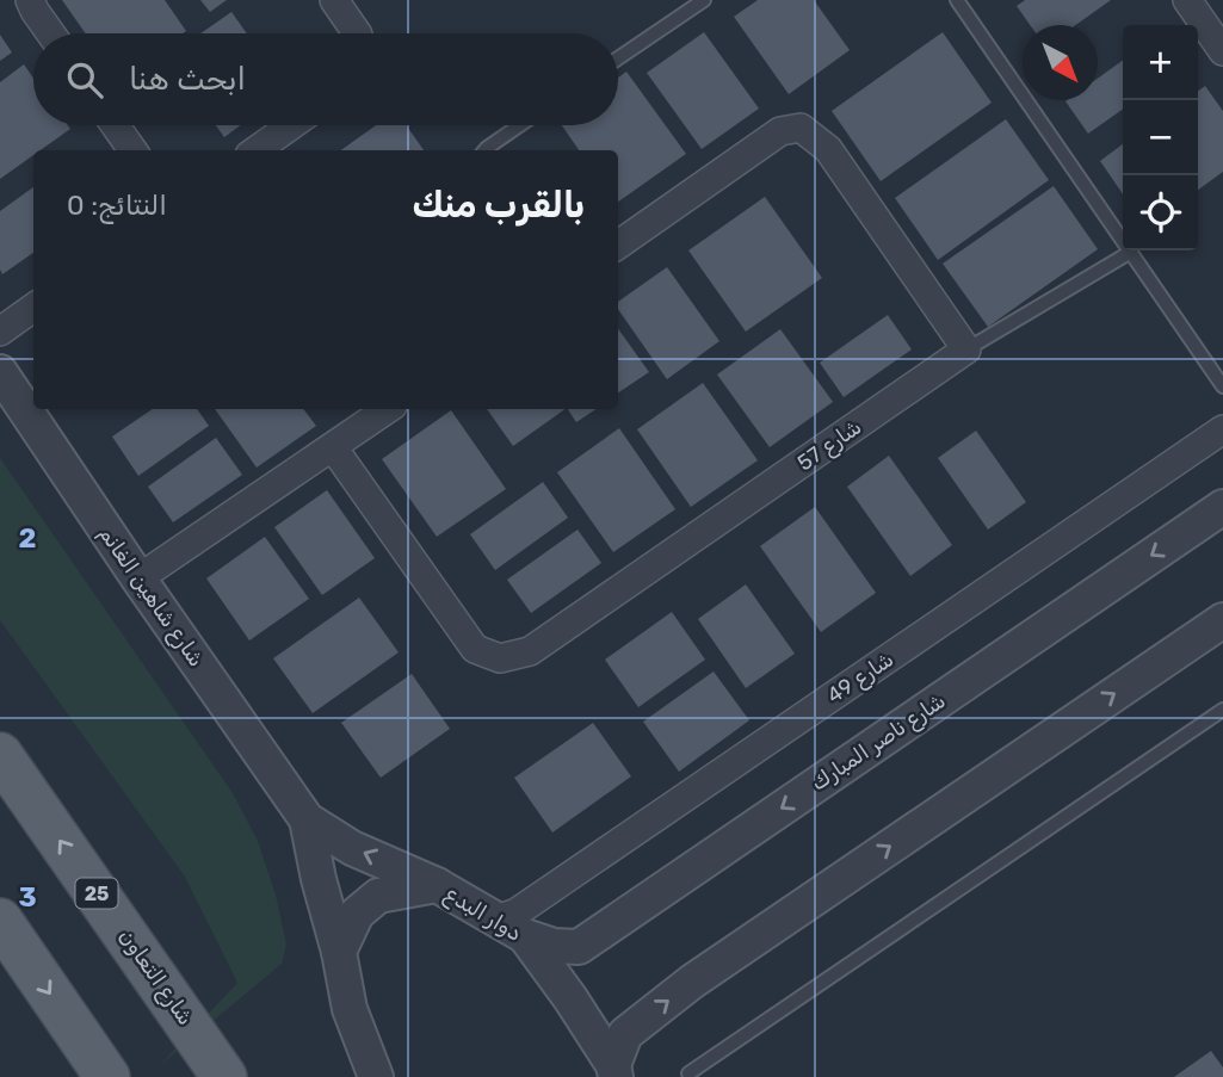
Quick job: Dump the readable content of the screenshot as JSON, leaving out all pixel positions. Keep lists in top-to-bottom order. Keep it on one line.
{"streets":{"main road":["25","شارع التعاون"],"street":["شارع 57","شارع شاهين الغانم","شارع 49","شارع ناصر المبارك","دوار البدع"]},"crossings":[["شارع شاهين الغانم","دوار البدع"],["شارع 49","دوار البدع"],["شارع ناصر المبارك","دوار البدع"]],"north":"bottom right","page":{"map_buttons":["+","−"],"search":"ابحث هنا","heading":["بالقرب منك","النتائج: 0"]},"grid":{"rows":["2","3"]}}
